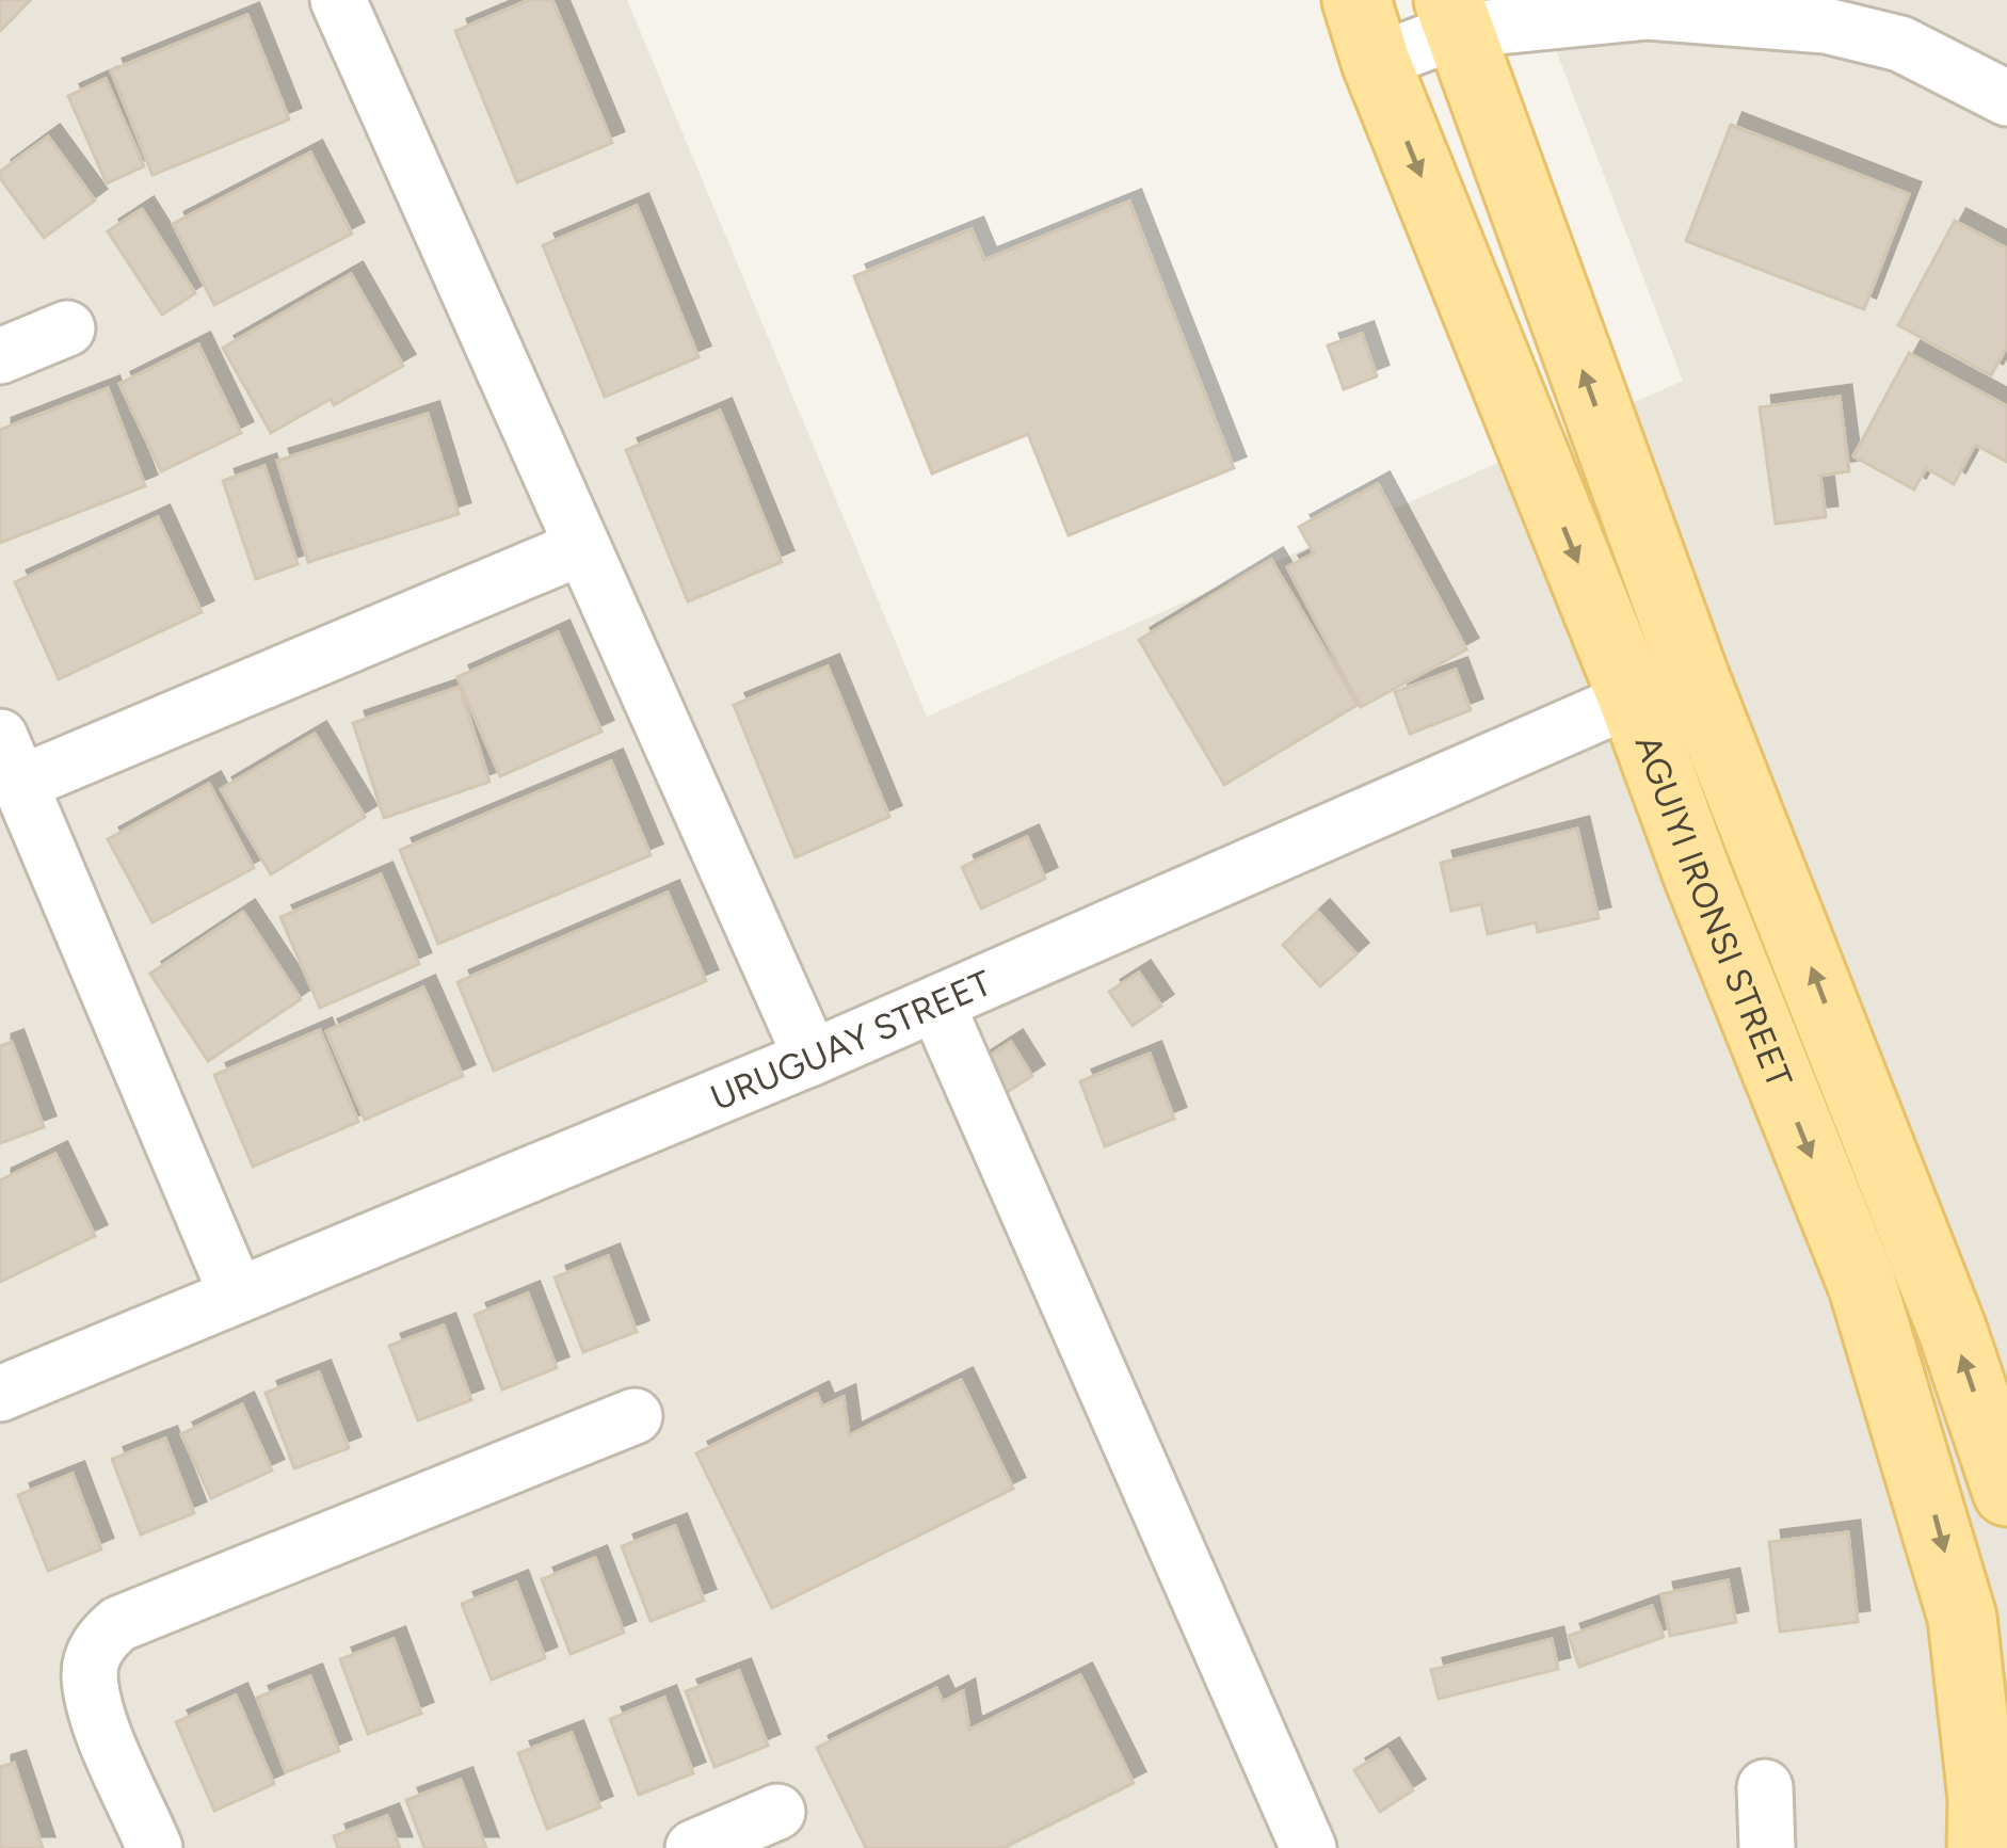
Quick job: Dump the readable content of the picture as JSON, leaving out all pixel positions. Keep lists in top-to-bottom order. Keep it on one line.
{"streets":{"main road":["AGUIYI IRONSI STREET"],"street":["URUGUAY STREET"]},"crossings":[["AGUIYI IRONSI STREET","URUGUAY STREET"]]}
